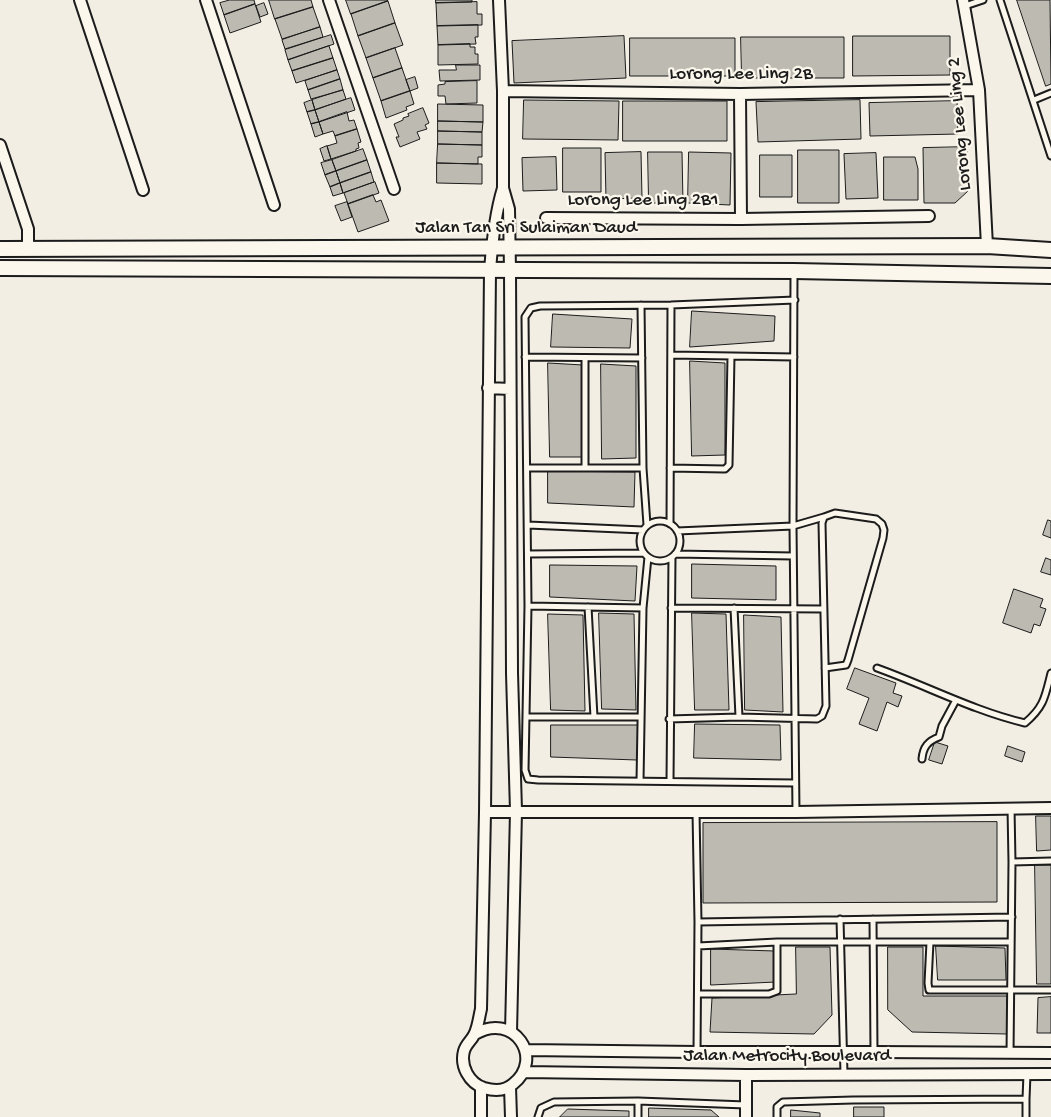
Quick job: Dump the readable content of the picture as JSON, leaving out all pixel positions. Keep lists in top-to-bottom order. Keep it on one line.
{"streets":{"main road":["Jalan Tan Sri Sulaiman Daud"],"street":["Lorong Lee Ling 2B","Lorong Lee Ling 2","Lorong Lee Ling 2B1","Jalan Metrocity Boulevard"]},"crossings":[["Lorong Lee Ling 2B","Lorong Lee Ling 2"],["Lorong Lee Ling 2B","Lorong Lee Ling 2B1"],["Lorong Lee Ling 2","Jalan Tan Sri Sulaiman Daud"]]}
